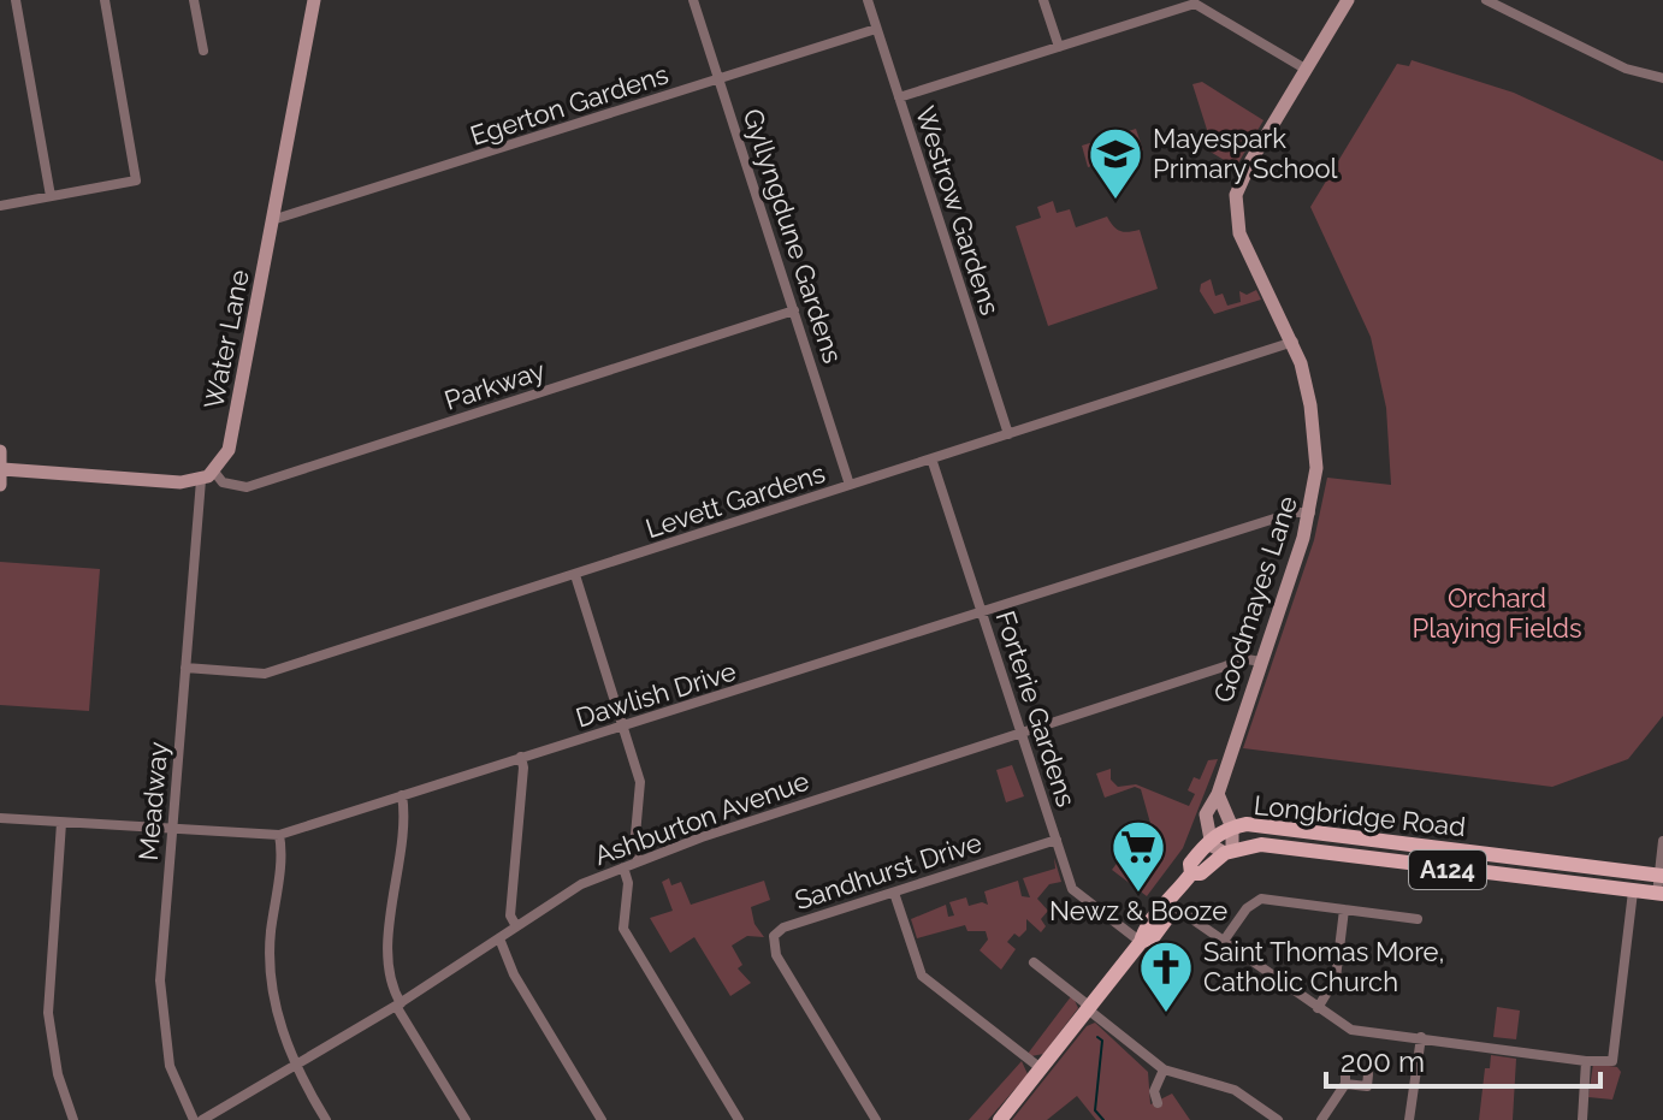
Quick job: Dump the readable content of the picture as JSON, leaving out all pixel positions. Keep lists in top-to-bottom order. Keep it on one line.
{"streets":{"main road":["Water Lane","Goodmayes Lane","Longbridge Road","A124"],"street":["Egerton Gardens","Westrow Gardens","Gyllyngdune Gardens","Parkway","Levett Gardens","Dawlish Drive","Forterie Gardens","Meadway","Ashburton Avenue","Sandhurst Drive"]},"crossings":[["Egerton Gardens","Westrow Gardens"],["Egerton Gardens","Gyllyngdune Gardens"],["Egerton Gardens","Water Lane"],["Westrow Gardens","Levett Gardens"],["Gyllyngdune Gardens","Parkway"],["Gyllyngdune Gardens","Levett Gardens"],["Water Lane","Parkway"],["Levett Gardens","Goodmayes Lane"],["Levett Gardens","Forterie Gardens"],["Levett Gardens","Meadway"],["Goodmayes Lane","Dawlish Drive"],["Goodmayes Lane","Longbridge Road"],["Goodmayes Lane","Ashburton Avenue"],["Dawlish Drive","Forterie Gardens"],["Dawlish Drive","Meadway"],["Forterie Gardens","Longbridge Road"],["Forterie Gardens","Ashburton Avenue"],["Forterie Gardens","Sandhurst Drive"]],"parks":["Orchard Playing Fields"],"places":{"school or university":["Mayespark Primary School"],"supermarket":["Newz & Booze"],"church":["Saint Thomas More, Catholic Church"]},"scale_bar":"200 m"}
